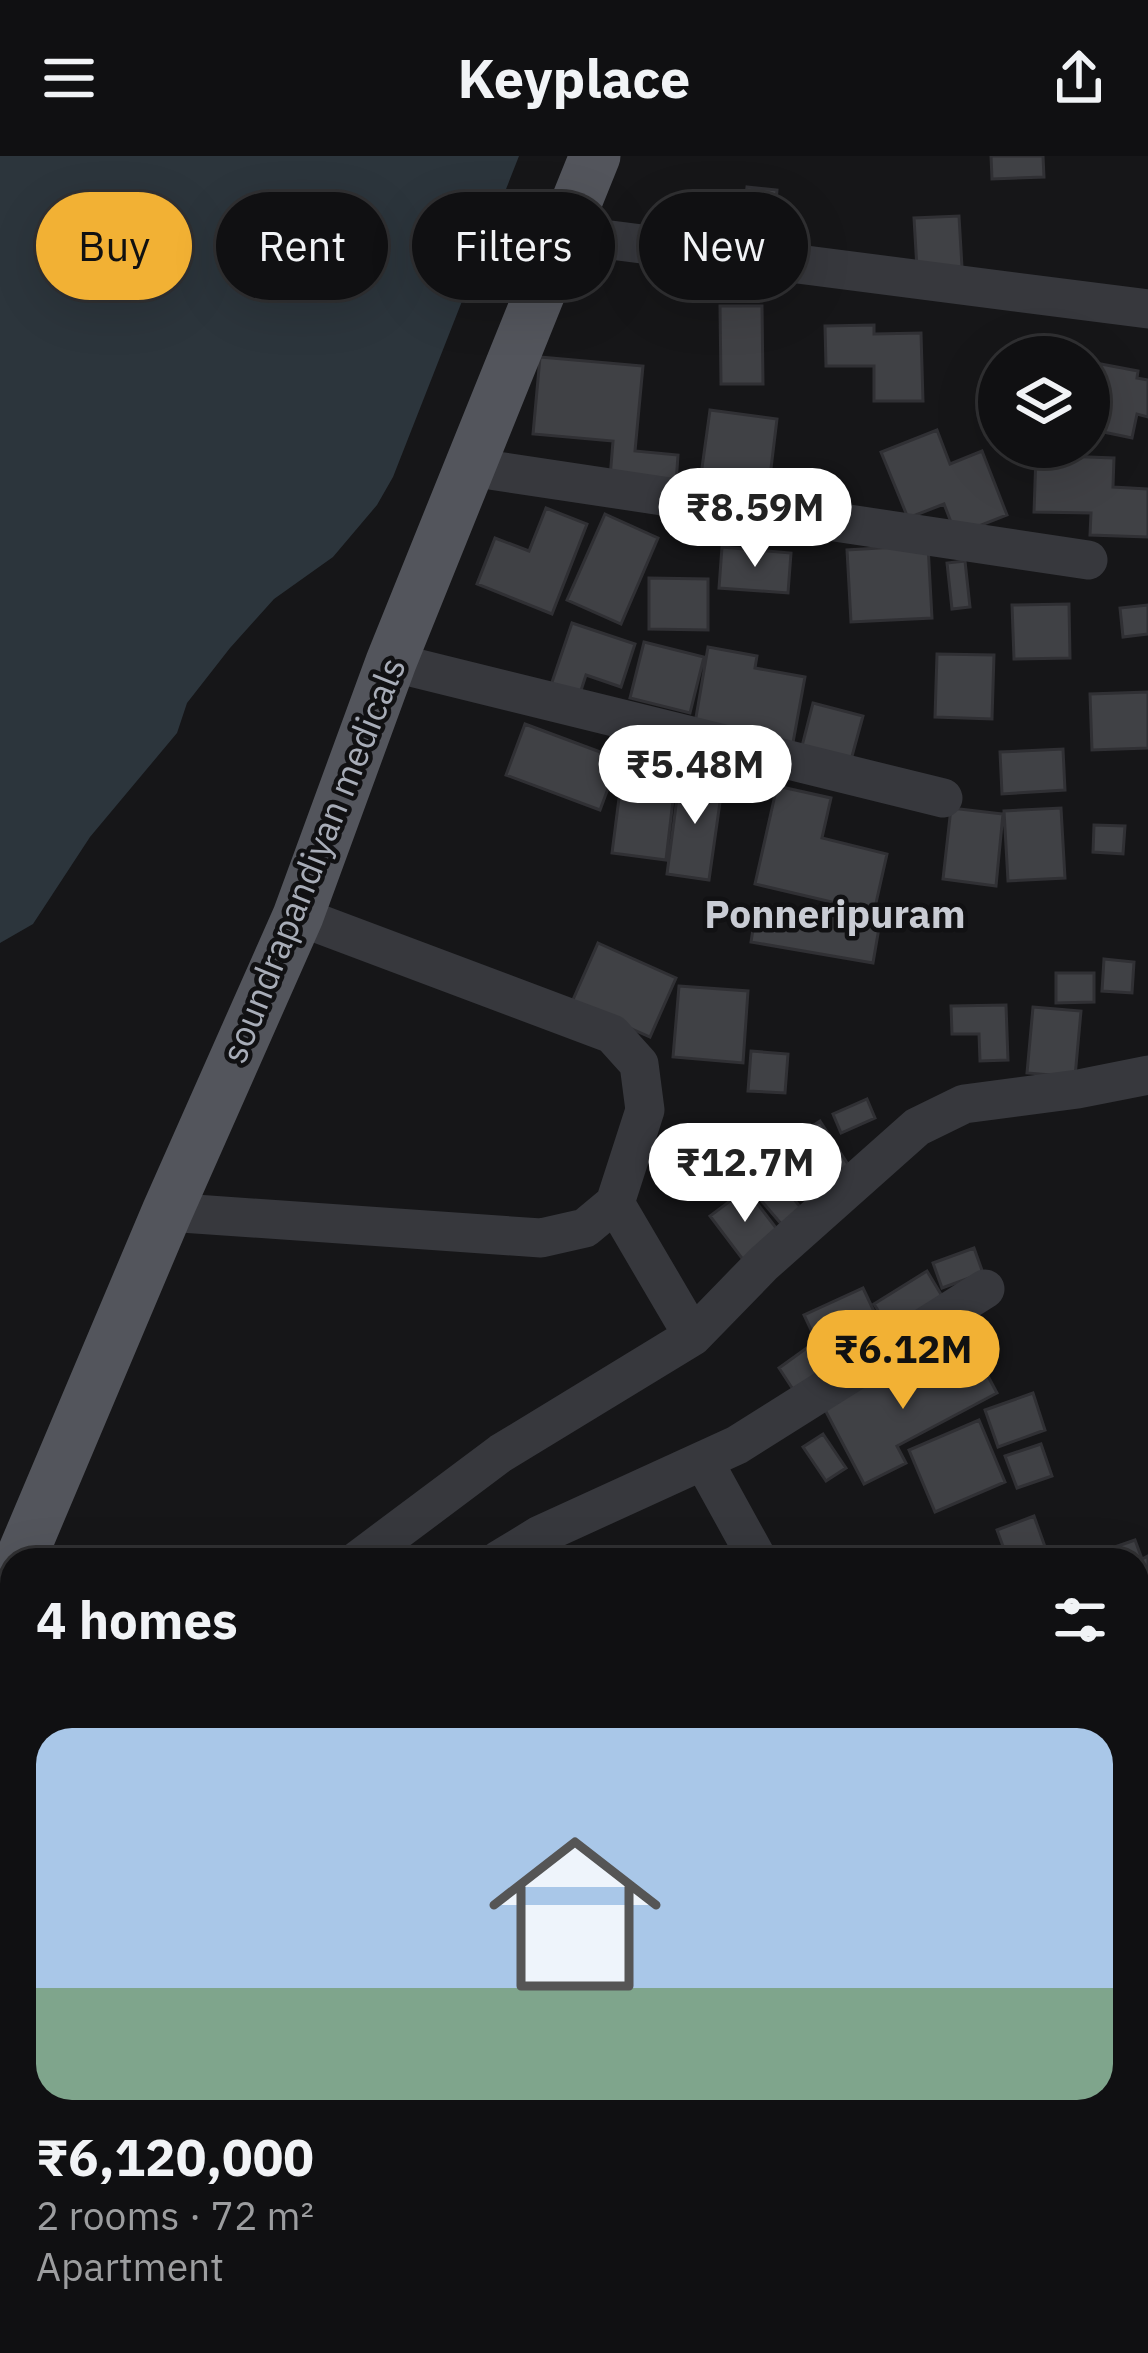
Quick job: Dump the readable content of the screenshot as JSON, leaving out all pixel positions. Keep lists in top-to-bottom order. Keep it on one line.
{"streets":{"main road":["soundrapandiyan medicals"]},"districts":["Ponneripuram"],"page":{"header":"Keyplace","chip":["Buy","Rent","Filters","New"],"price":["₹8.59M","₹5.48M","₹12.7M","₹6.12M"],"heading":"4 homes","list":[{"name":"₹6,120,000","note":"2 rooms · 72 m² · Apartment"}]}}
